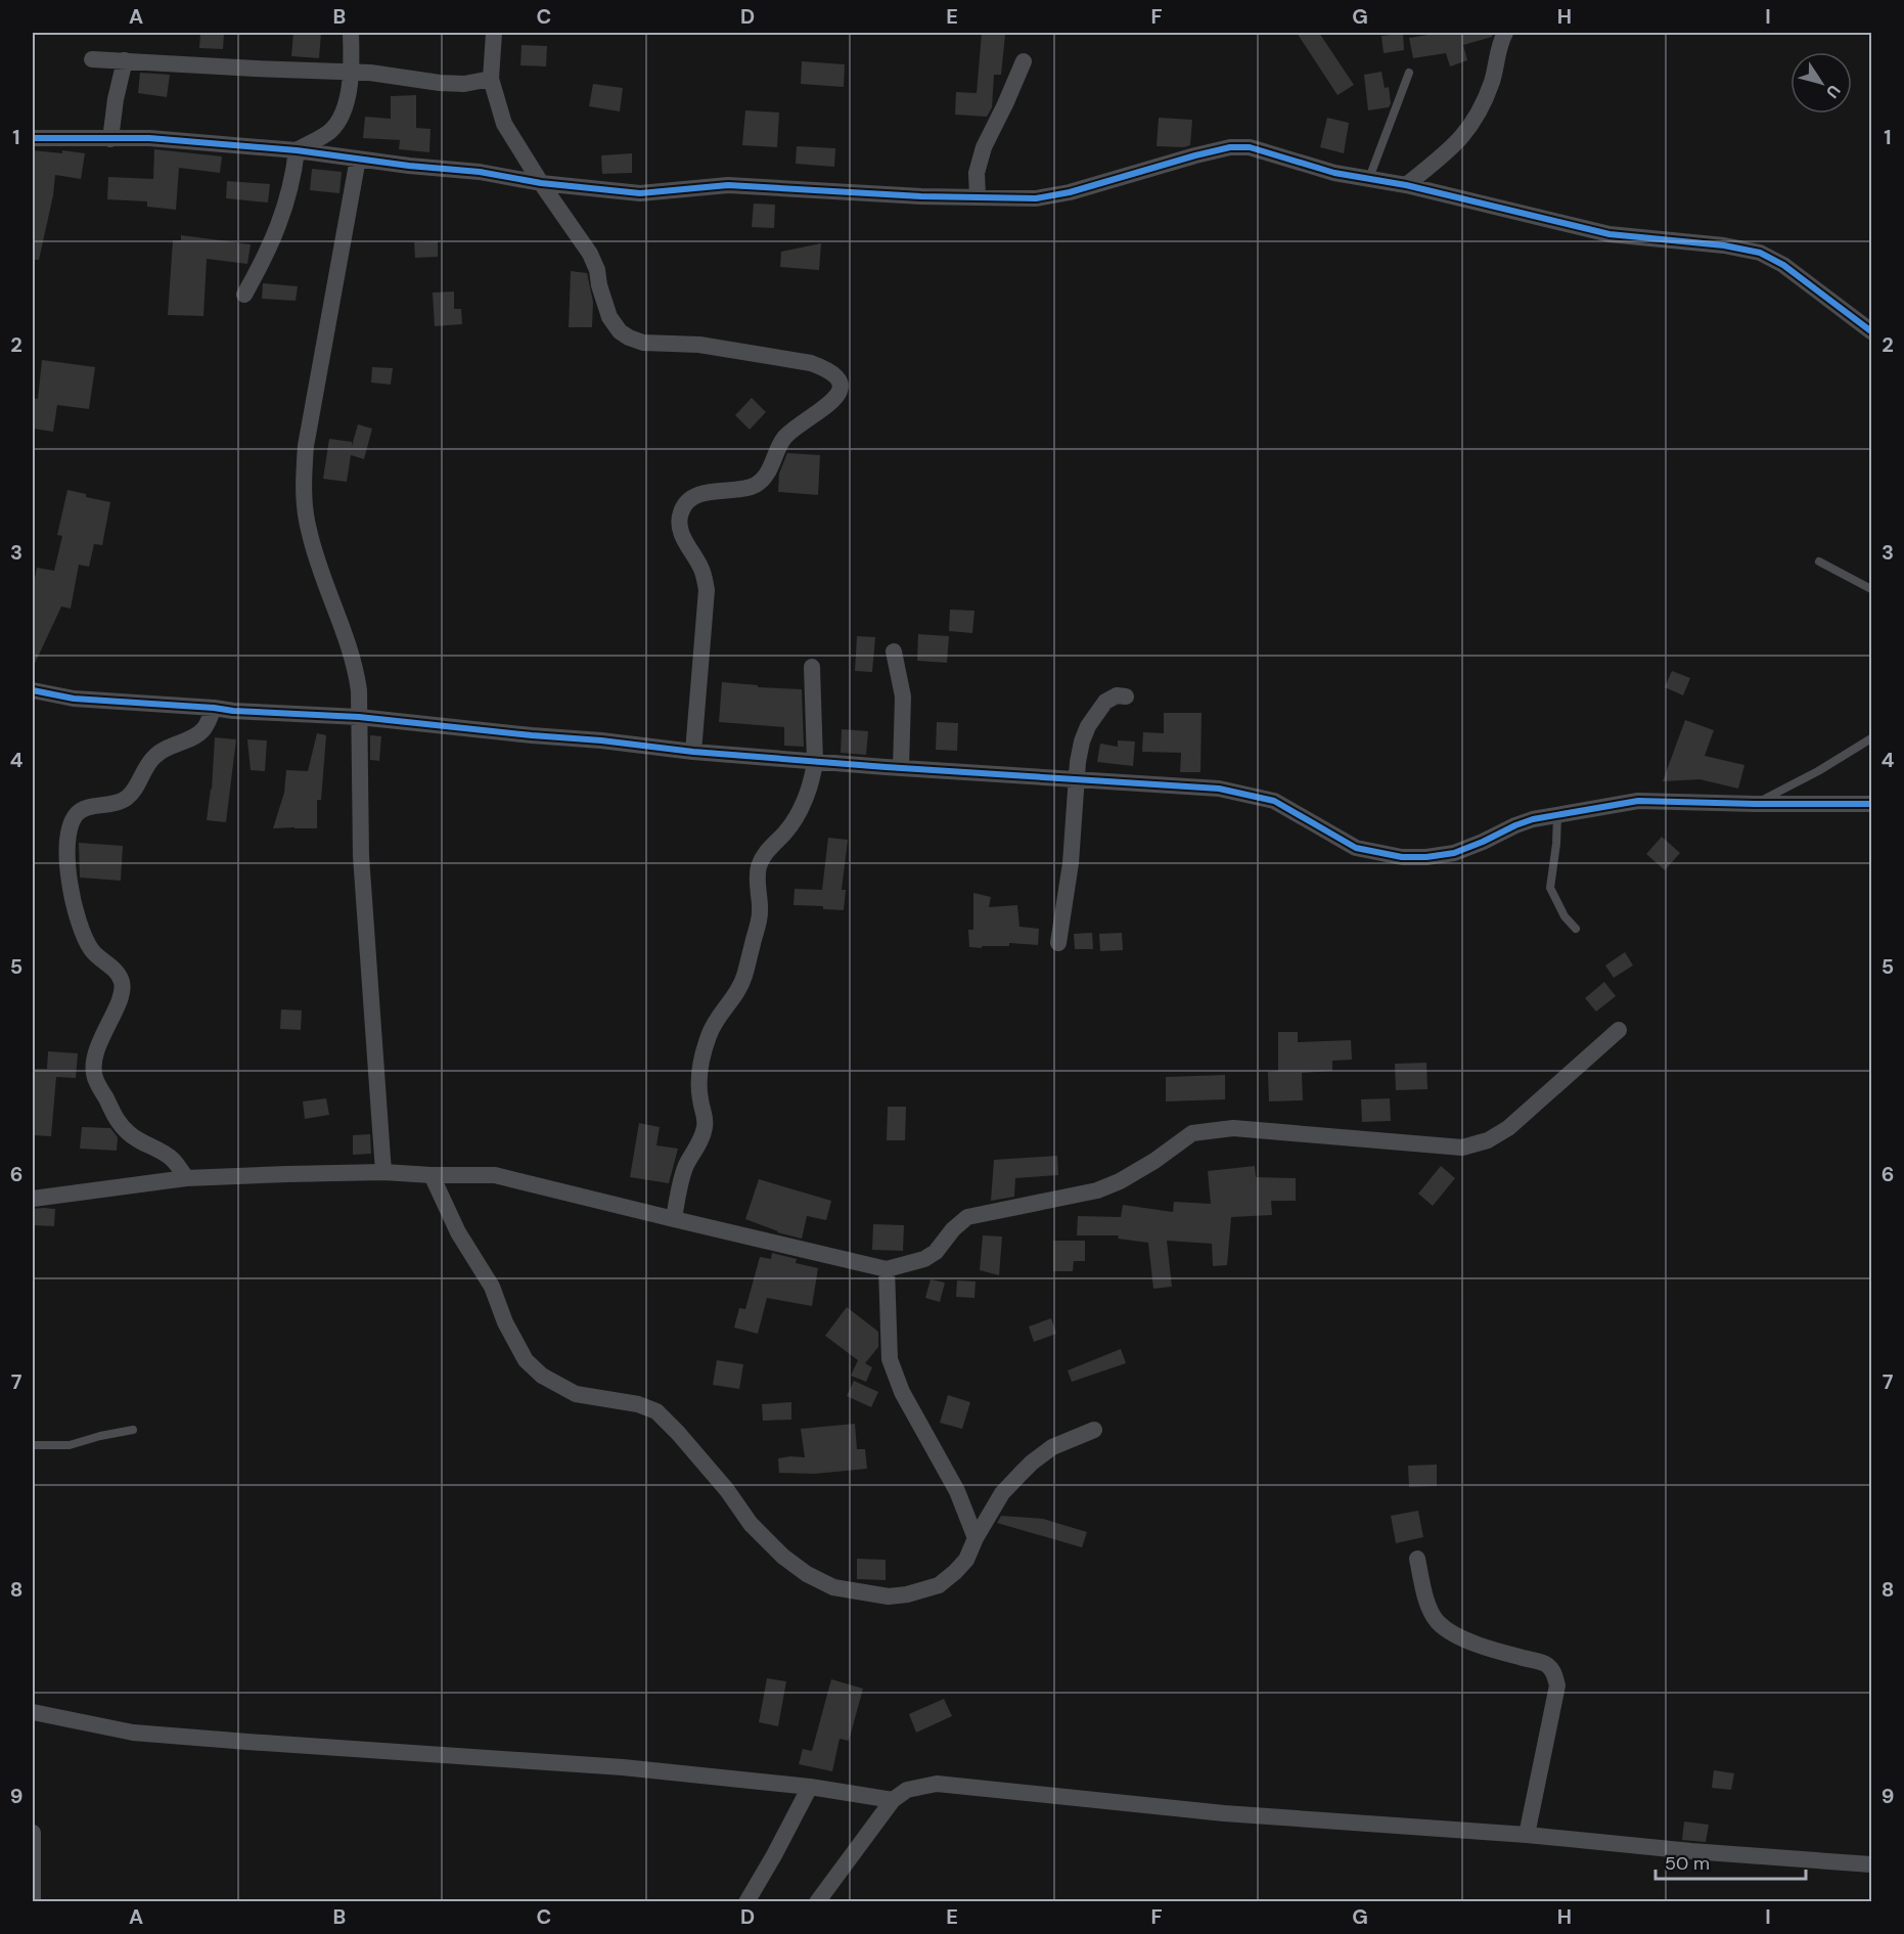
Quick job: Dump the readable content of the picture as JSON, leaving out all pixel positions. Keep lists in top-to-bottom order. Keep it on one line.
{"scale_bar":"50 m","north":"bottom right","grid":{"columns":["A","B","C","D","E","F","G","H","I"],"rows":["1","2","3","4","5","6","7","8","9"]}}
